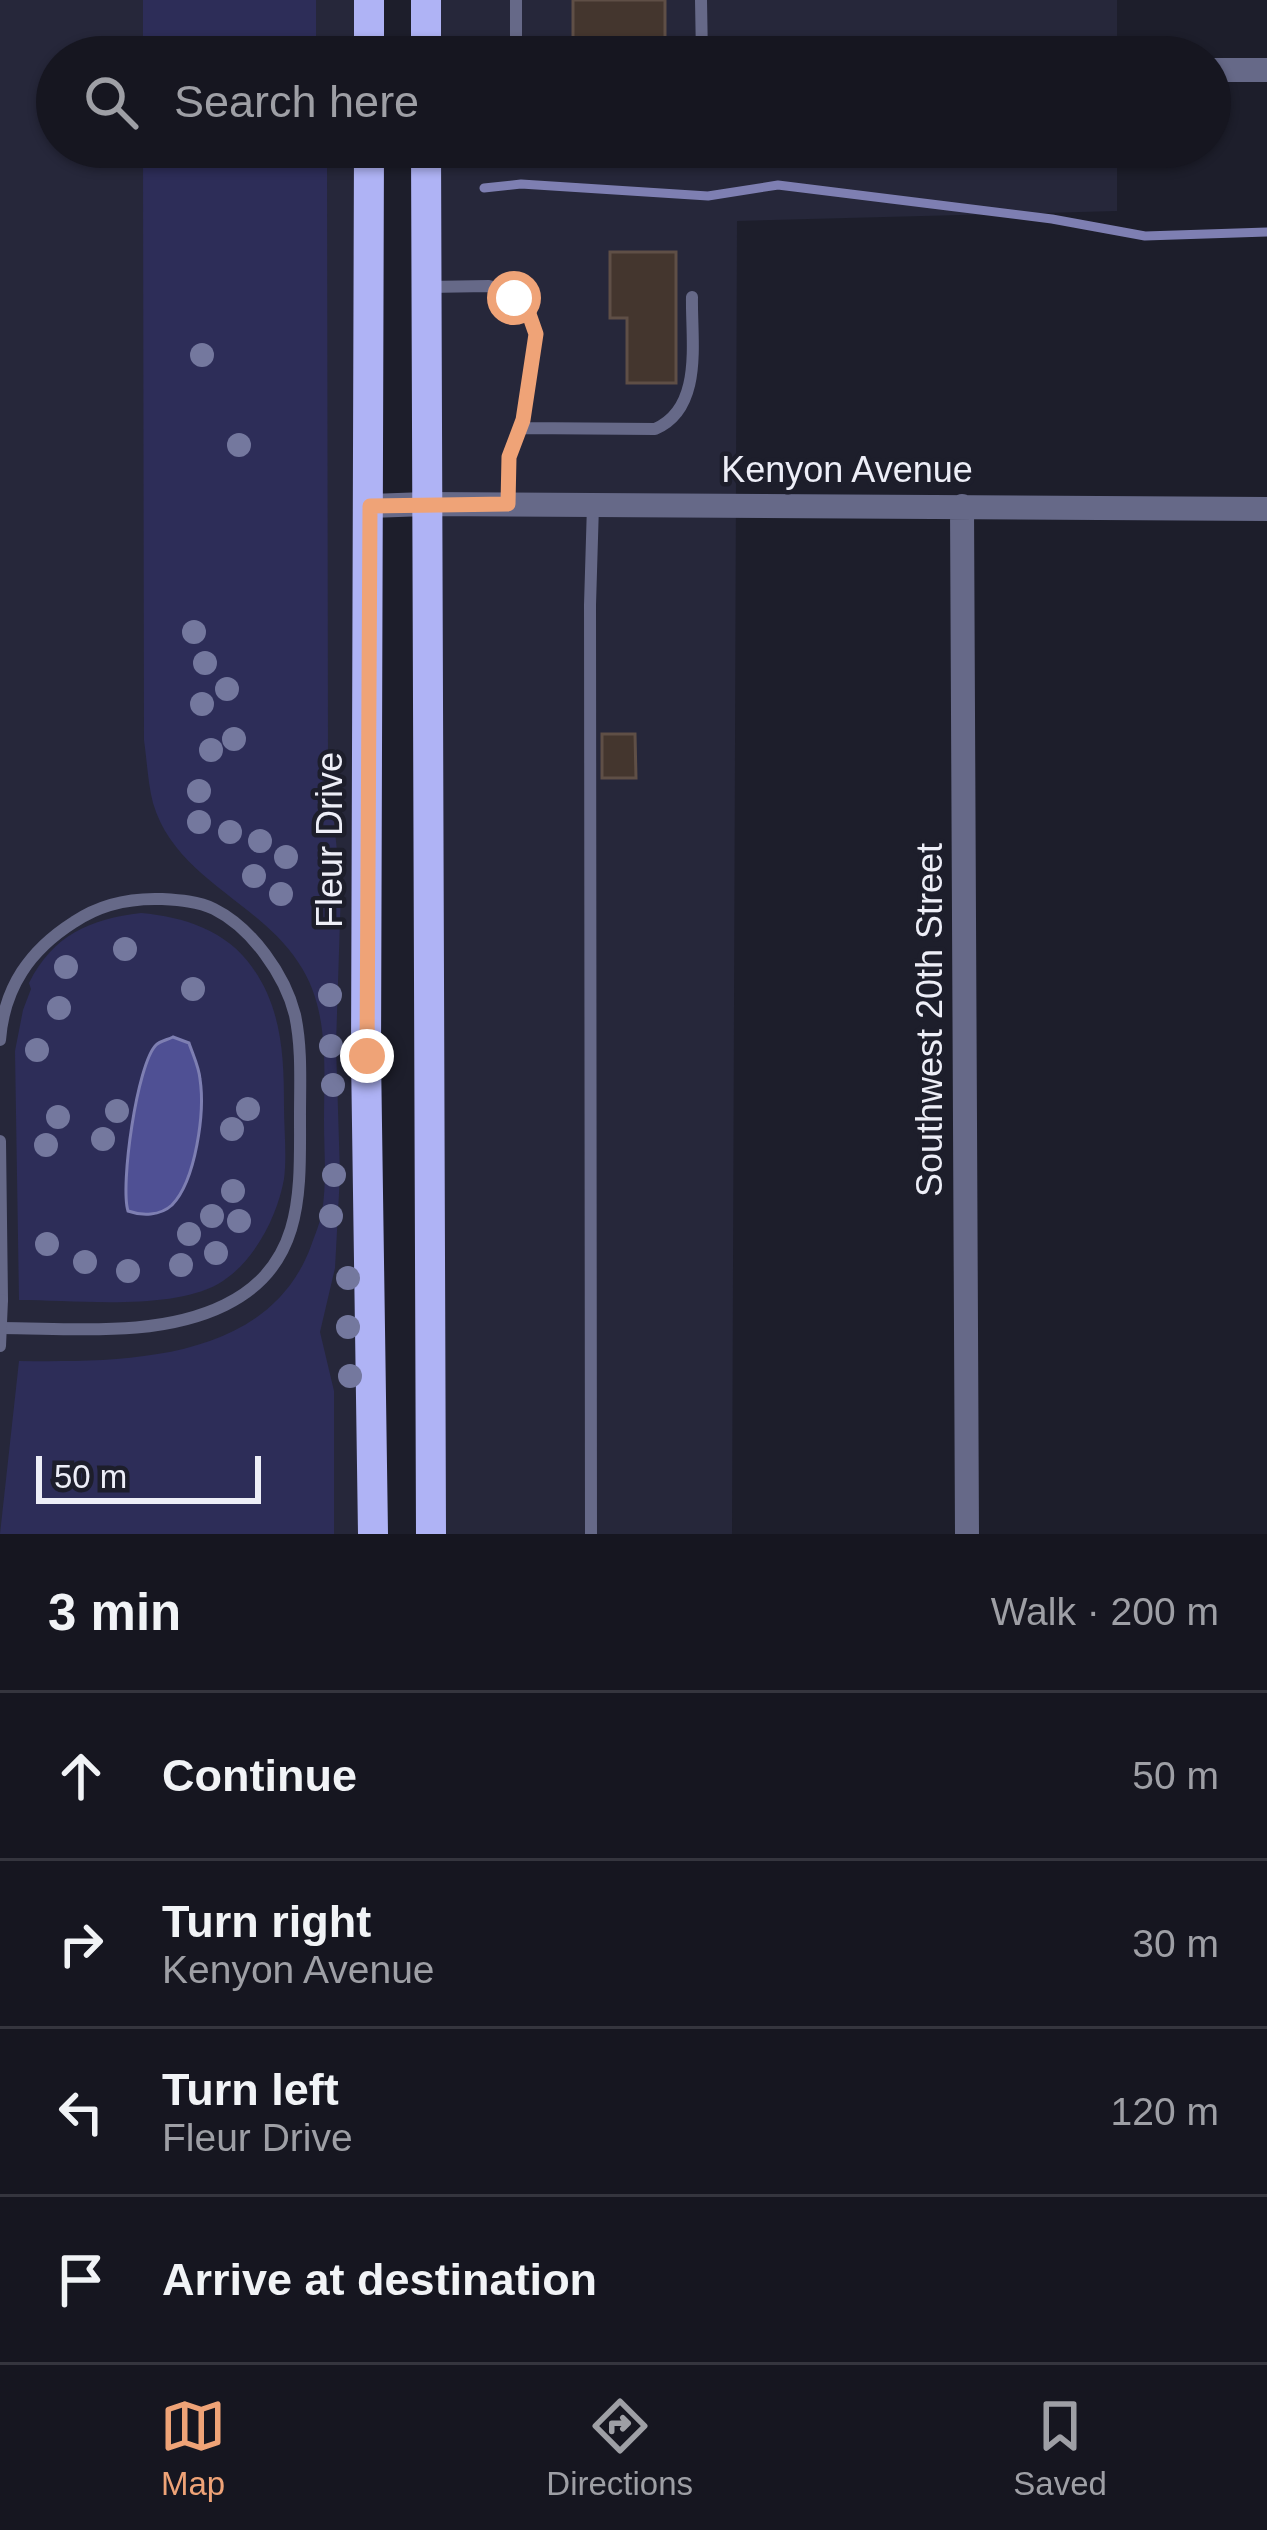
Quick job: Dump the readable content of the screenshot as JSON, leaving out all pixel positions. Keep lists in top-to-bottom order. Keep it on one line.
{"streets":{"main road":["Fleur Drive"],"street":["Kenyon Avenue","Southwest 20th Street"]},"crossings":[["Kenyon Avenue","Fleur Drive"],["Kenyon Avenue","Southwest 20th Street"]],"scale_bar":"50 m","page":{"search":"Search here","scale":"50 m","heading":["3 min","Walk · 200 m"],"list":[["Continue","50 m"],["Turn right","Kenyon Avenue","30 m"],["Turn left","Fleur Drive","120 m"],"Arrive at destination"],"nav":["Map","Directions","Saved"]}}
